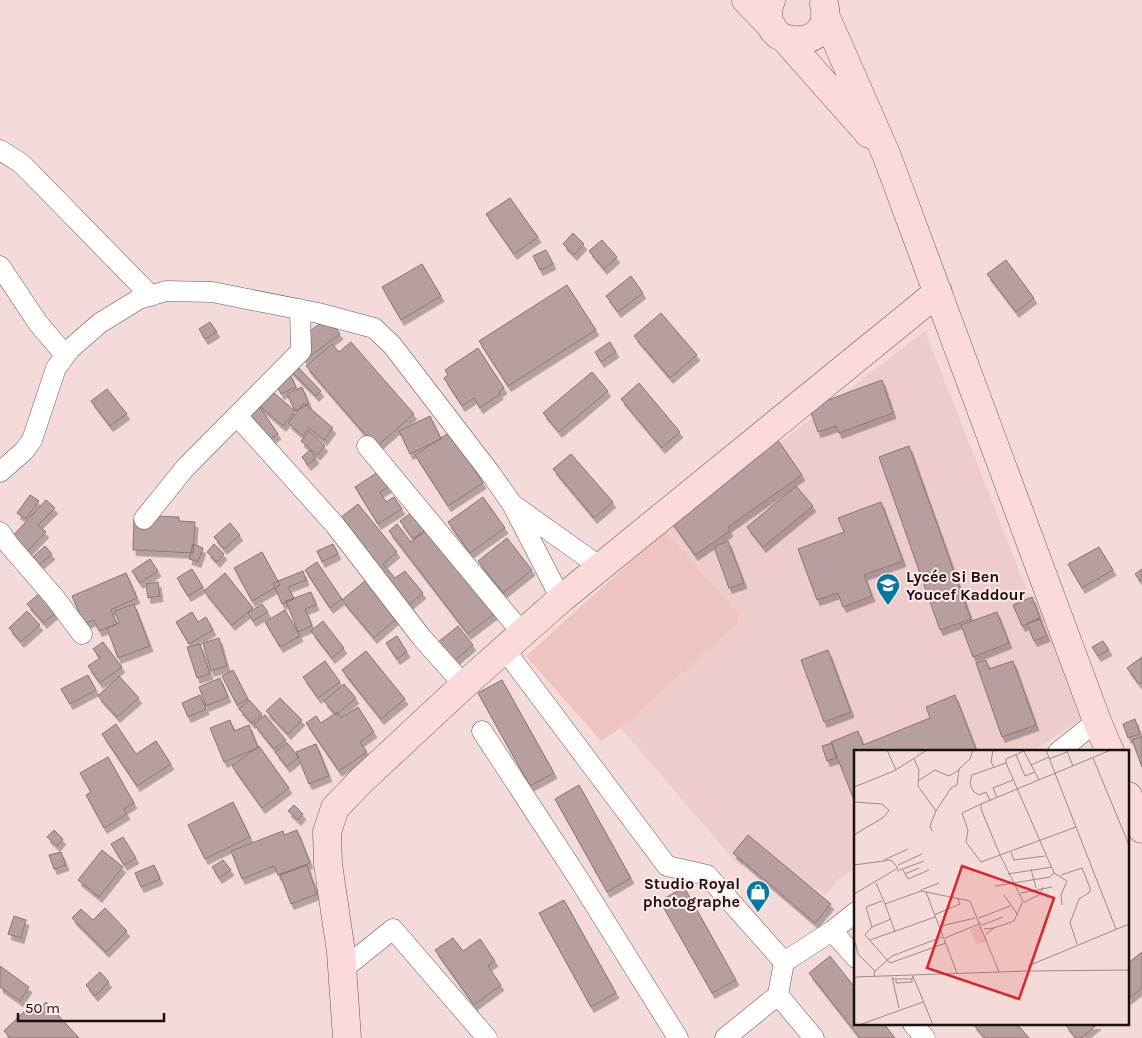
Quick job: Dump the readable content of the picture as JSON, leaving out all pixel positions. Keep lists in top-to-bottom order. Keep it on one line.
{"places":{"school or university":["Lycée Si Ben Youcef Kaddour"],"shop":["Studio Royal photographe"]},"scale_bar":"50 m"}
